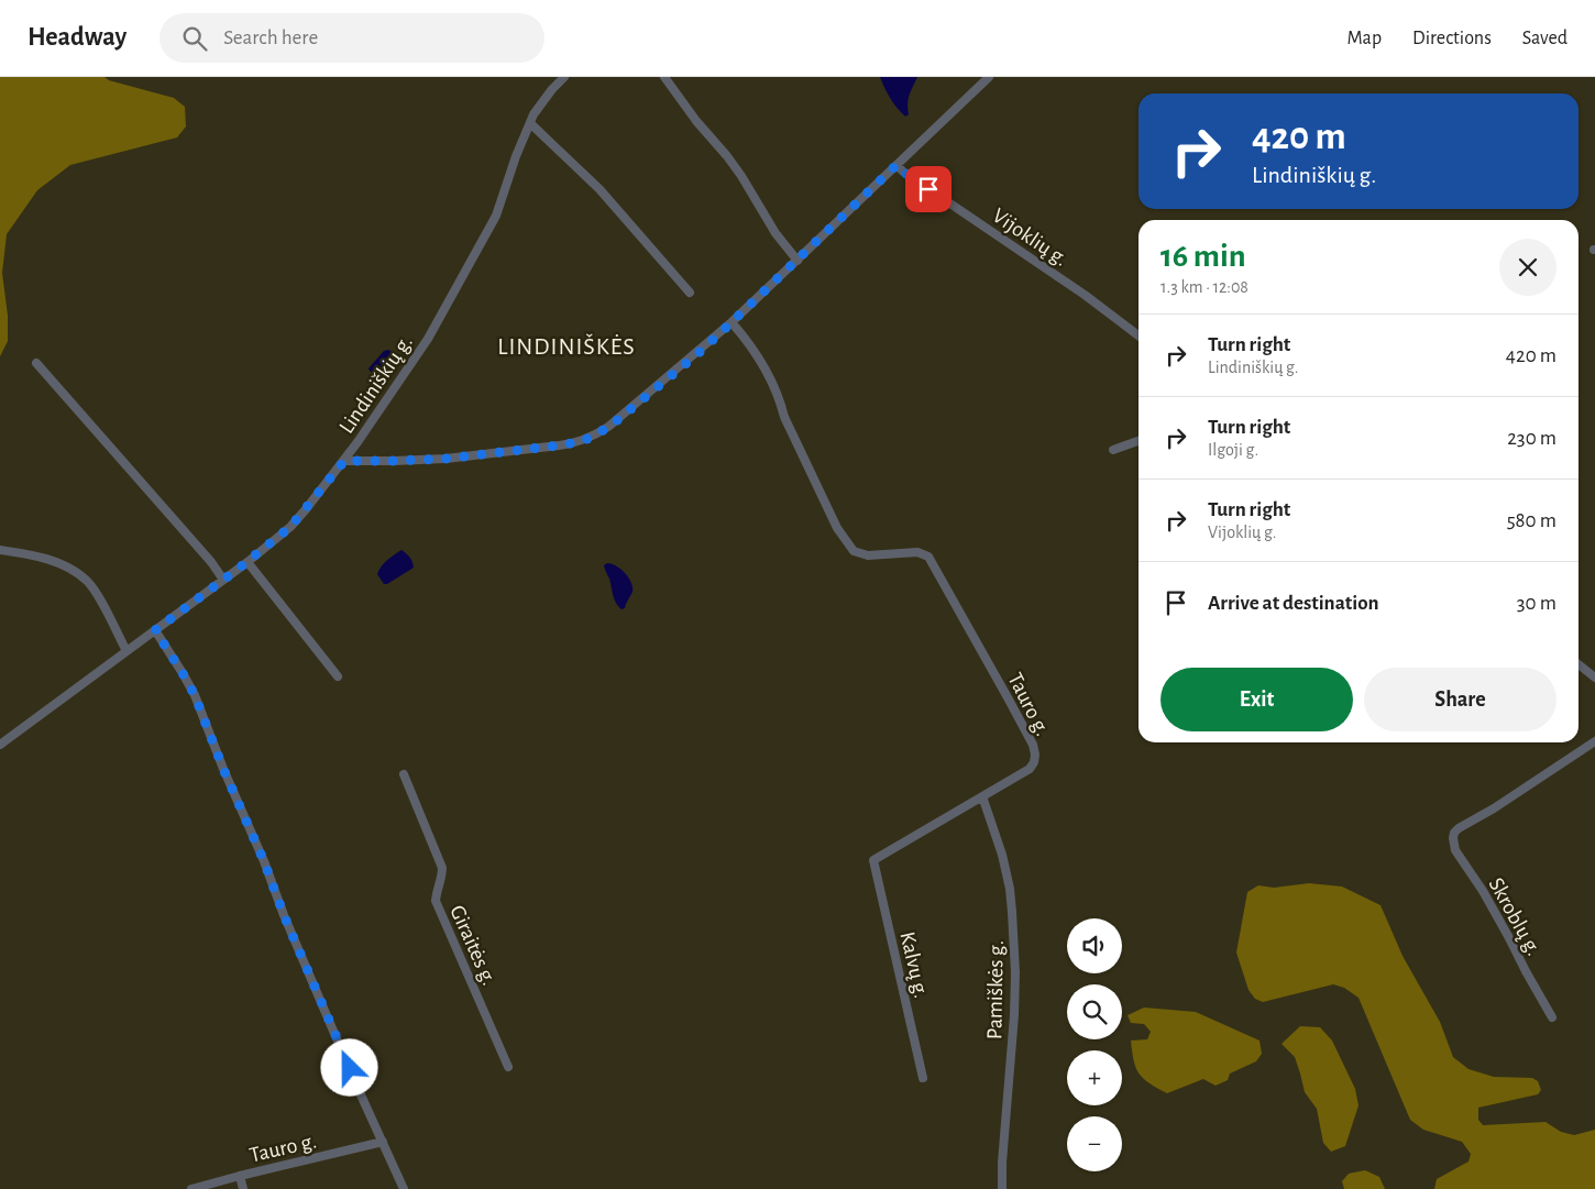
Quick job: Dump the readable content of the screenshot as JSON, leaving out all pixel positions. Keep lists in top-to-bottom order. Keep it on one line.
{"streets":{"street":["Vijoklių g.","Lindiniškių g.","Tauro g.","Skroblų g.","Giraitės g.","Kalvų g.","Pamiškės g."]},"crossings":[["Tauro g.","Kalvų g."],["Tauro g.","Pamiškės g."]],"districts":["LINDINIŠKĖS"],"page":{"header":"Headway","search":"Search here","nav":["Map","Directions","Saved"],"turn":["420 m","Lindiniškių g."],"heading":["16 min","1.3 km · 12:08"],"list":[{"name":"Turn right","note":"Lindiniškių g.","value":"420 m"},{"name":"Turn right","note":"Ilgoji g.","value":"230 m"},{"name":"Turn right","note":"Vijoklių g.","value":"580 m"},{"name":"Arrive at destination","value":"30 m"}],"buttons":["Exit","Share"],"map_buttons":["+","−"]}}
